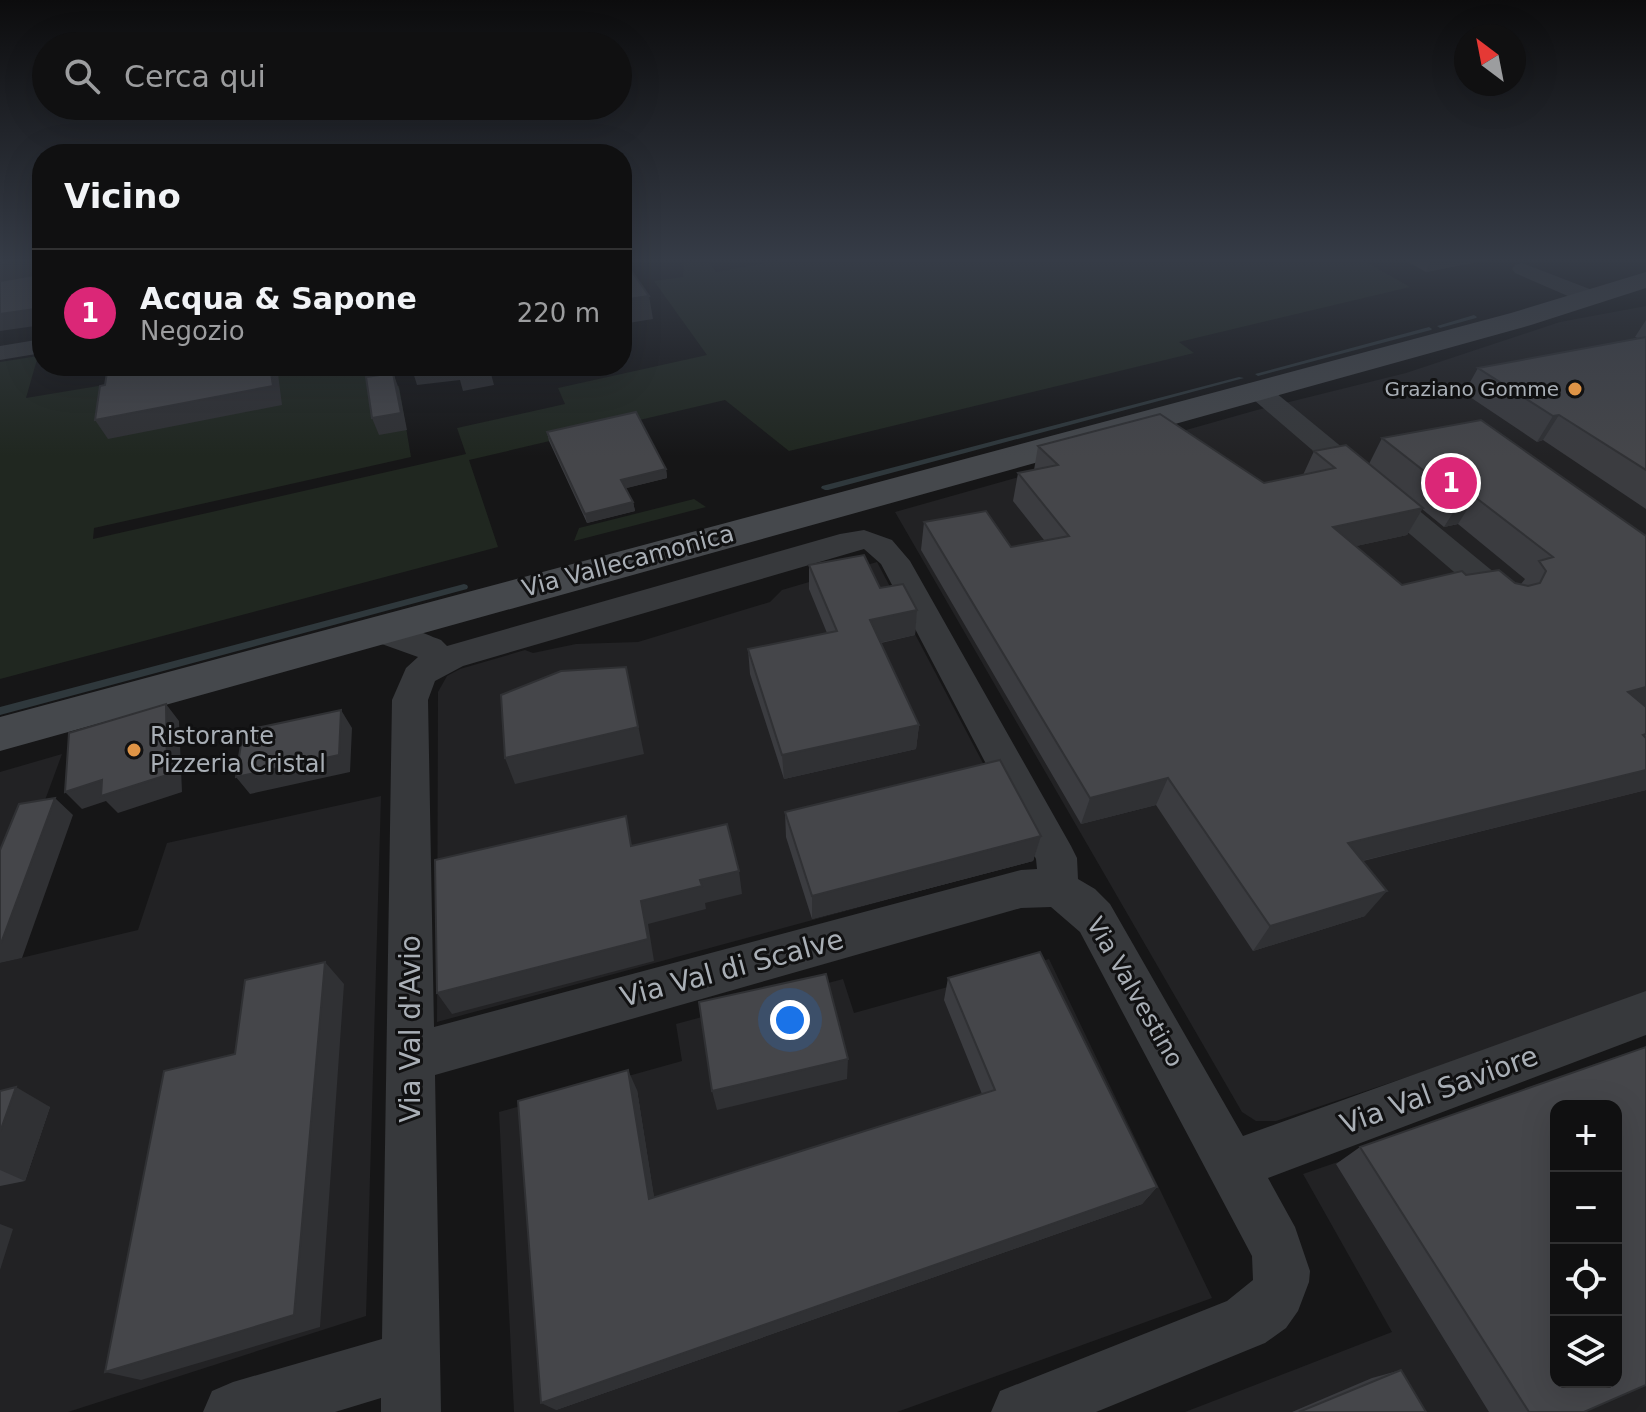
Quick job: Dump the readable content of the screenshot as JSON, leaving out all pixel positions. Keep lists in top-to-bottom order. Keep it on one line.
{"streets":{"main road":["Via Vallecamonica"],"street":["Via Val di Scalve","Via Valvestino","Via Val d'Avio","Via Val Saviore"]},"crossings":[["Via Val di Scalve","Via Valvestino"],["Via Val di Scalve","Via Val d'Avio"],["Via Valvestino","Via Val d'Avio"],["Via Valvestino","Via Val Saviore"]],"places":["Graziano Gomme","Ristorante Pizzeria Cristal"],"north":"top left","page":{"search":"Cerca qui","heading":"Vicino","list":[{"mark":"1","name":"Acqua & Sapone","note":"Negozio","value":"220 m"}],"pins":"1","map_buttons":["+","−"]}}
